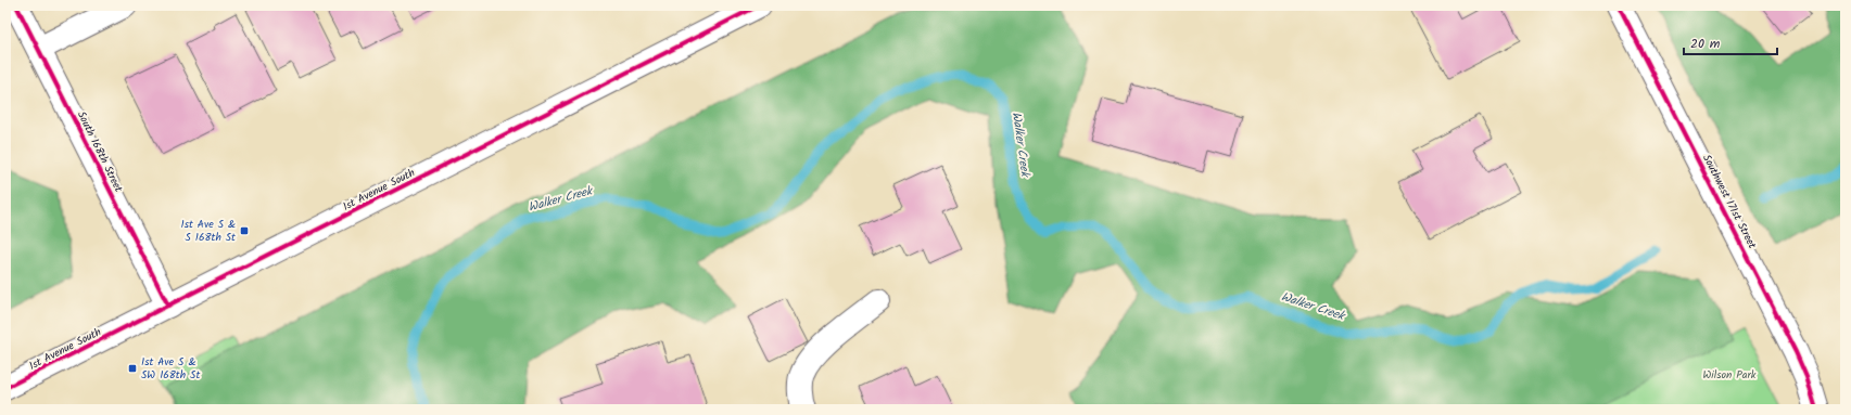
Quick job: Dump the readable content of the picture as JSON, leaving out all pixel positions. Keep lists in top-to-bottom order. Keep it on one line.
{"streets":{"street":["South 168th Street","1st Avenue South","Southwest 171st Street"]},"crossings":[["South 168th Street","1st Avenue South"]],"water":["Walker Creek"],"parks":["Wilson Park"],"places":{"transit":["1st Ave S & S 168th St","1st Ave S & SW 168th St"]},"scale_bar":"20 m"}
